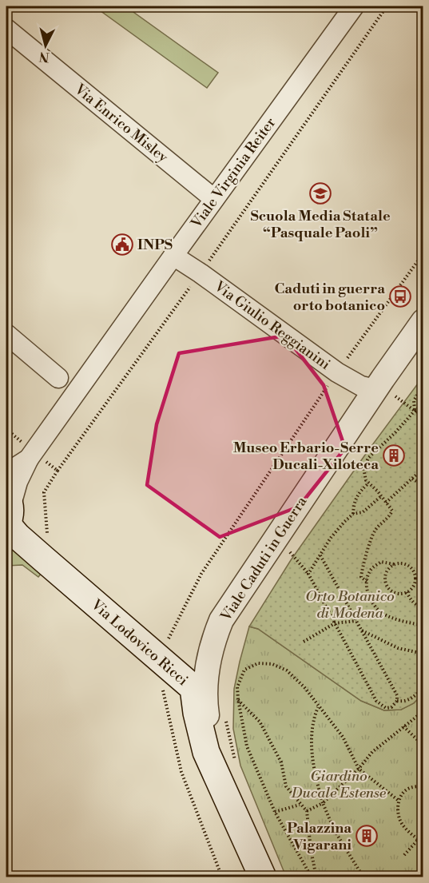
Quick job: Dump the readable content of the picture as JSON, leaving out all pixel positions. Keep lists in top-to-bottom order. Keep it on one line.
{"streets":{"main road":["Viale Caduti in Guerra","Via Lodovico Ricci"],"street":["Via Enrico Misley","Viale Virginia Reiter","Via Giulio Reggianini"]},"crossings":[["Via Enrico Misley","Viale Virginia Reiter"],["Viale Virginia Reiter","Via Giulio Reggianini"],["Via Giulio Reggianini","Viale Caduti in Guerra"],["Viale Caduti in Guerra","Via Lodovico Ricci"]],"parks":["Orto Botanico di Modena","Giardino Ducale Estense"],"places":{"school or university":["Scuola Media Statale “Pasquale Paoli”"],"public building":["INPS"],"bus stop":["Caduti in guerra orto botanico"],"building":["Museo Erbario-Serre Ducali-Xiloteca","Palazzina Vigarani"]},"north":"bottom"}
